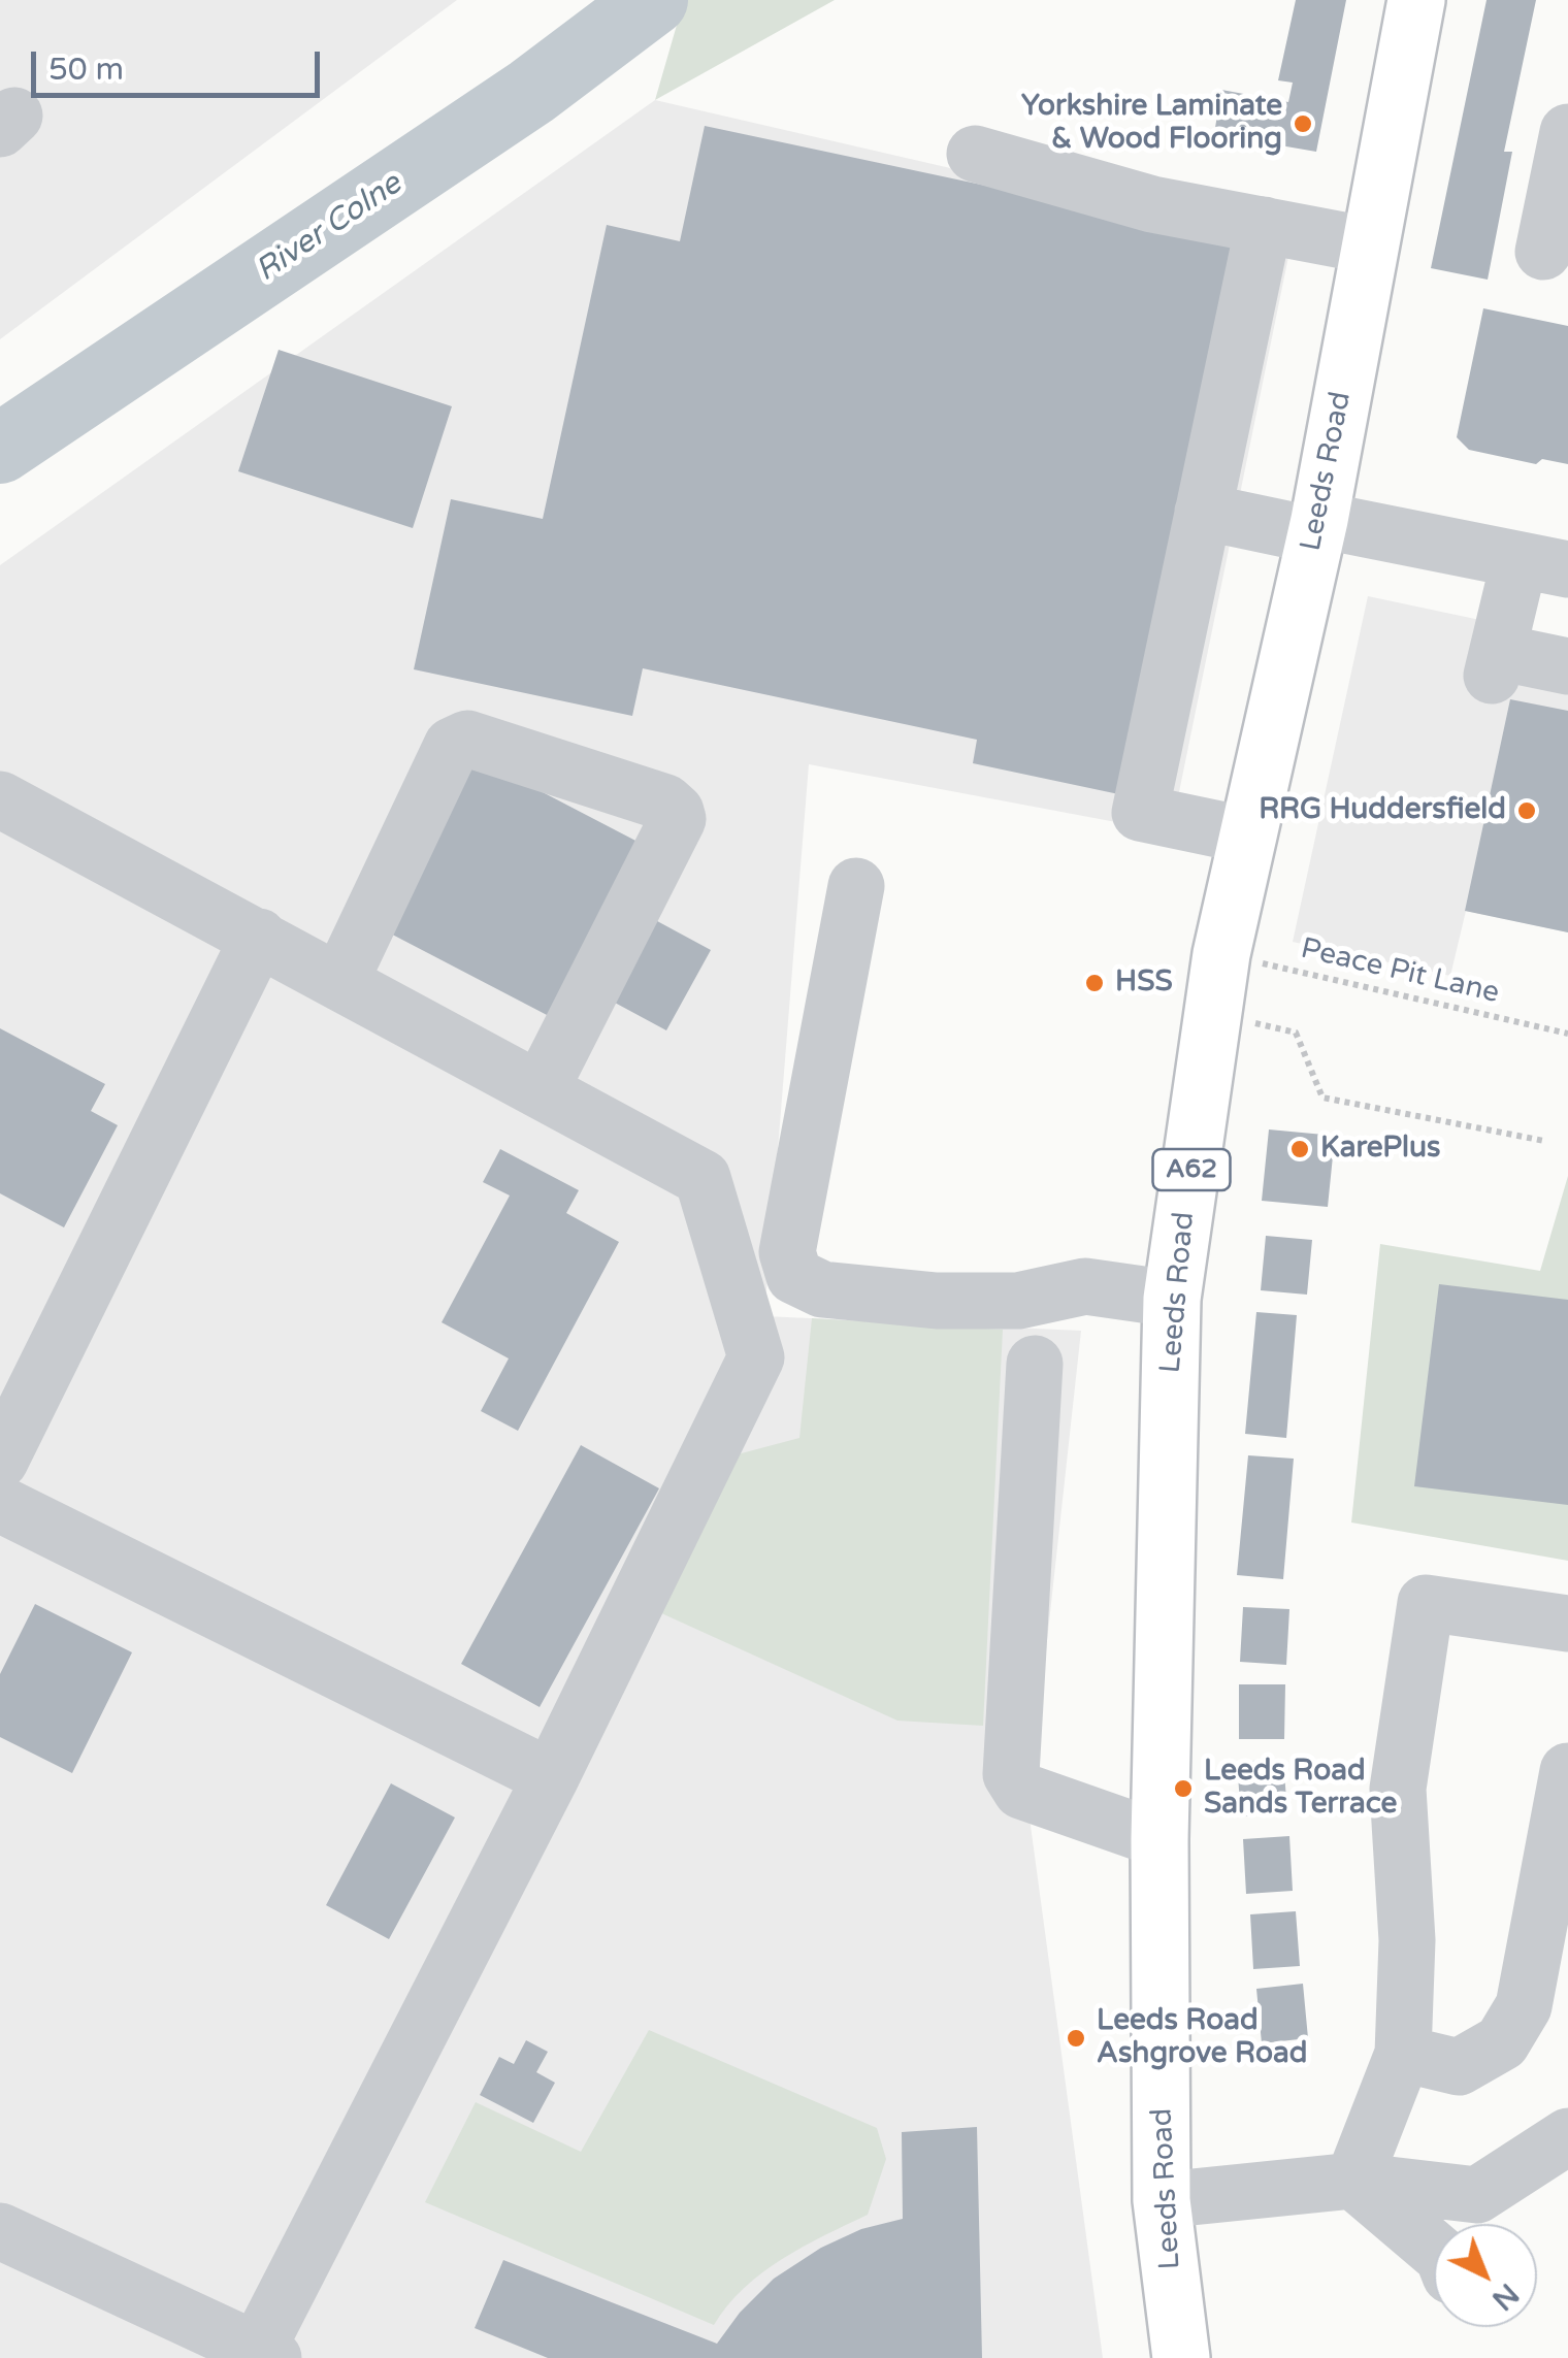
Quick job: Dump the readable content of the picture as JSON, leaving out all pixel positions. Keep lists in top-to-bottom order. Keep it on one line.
{"streets":{"main road":["Leeds Road","A62"],"path":["Peace Pit Lane"]},"crossings":[["Leeds Road","Peace Pit Lane"]],"water":["River Colne"],"places":["Yorkshire Laminate & Wood Flooring","RRG Huddersfield","HSS","KarePlus","Leeds Road Sands Terrace","Leeds Road Ashgrove Road"],"scale_bar":"50 m","north":"bottom right"}
